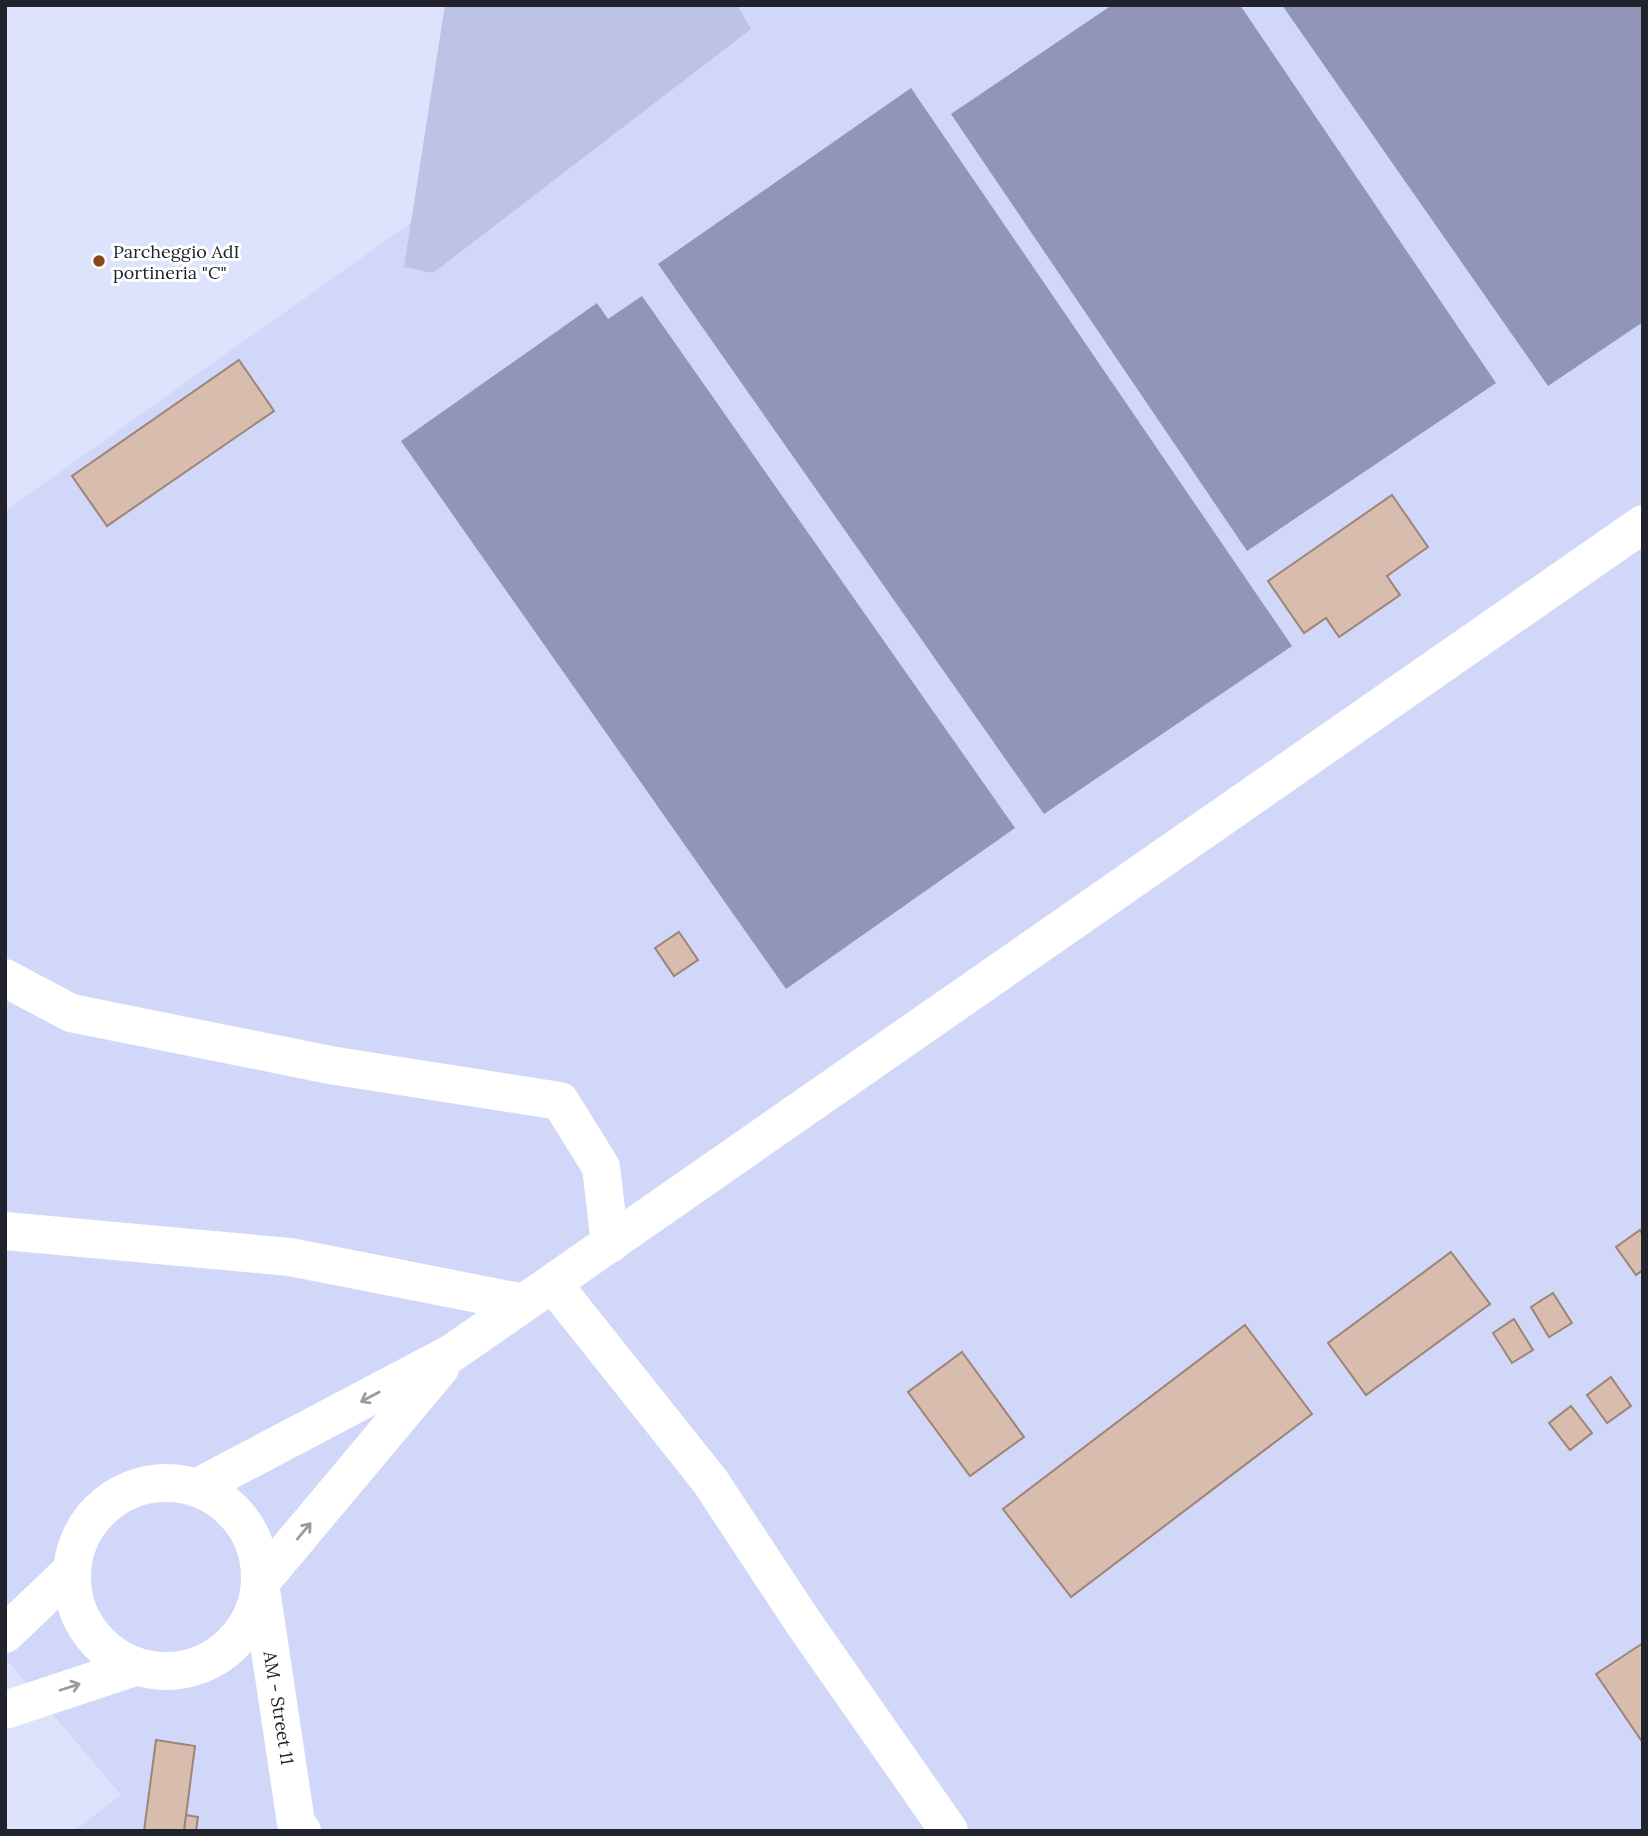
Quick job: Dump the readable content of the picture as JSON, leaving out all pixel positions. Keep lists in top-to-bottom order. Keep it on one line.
{"streets":{"street":["AM - Street 11"]},"places":["Parcheggio AdI portineria \"C\""]}
